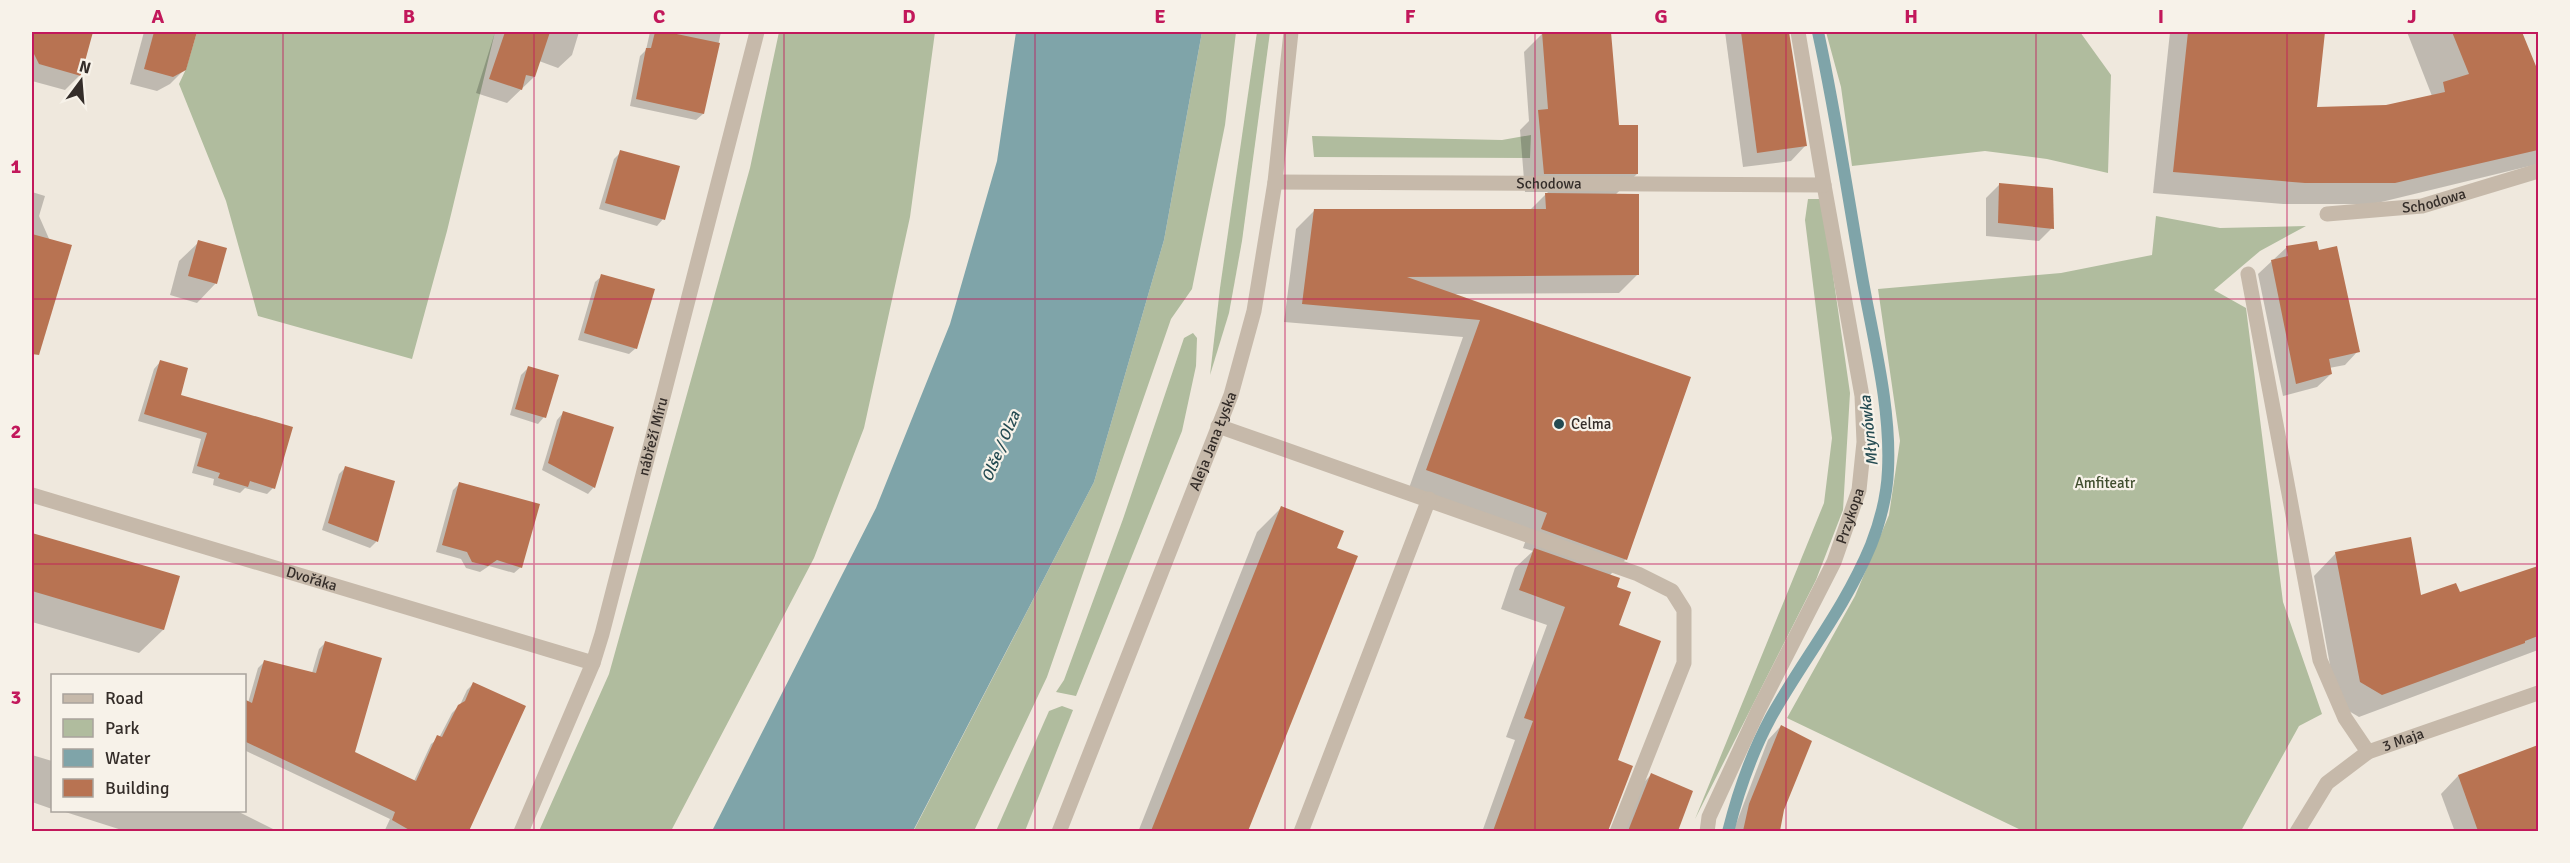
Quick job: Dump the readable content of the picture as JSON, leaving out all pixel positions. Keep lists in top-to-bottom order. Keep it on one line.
{"streets":{"street":["Schodowa","nábřeží Míru","Aleja Jana Łyska","Przykopa","Dvořáka","3 Maja"]},"crossings":[["Schodowa","Aleja Jana Łyska"],["Schodowa","Przykopa"],["nábřeží Míru","Dvořáka"]],"water":["Młynówka","Olše / Olza"],"parks":["Amfiteatr"],"places":["Celma"],"legend":["Road","Park","Water","Building"],"north":"top","grid":{"columns":["A","B","C","D","E","F","G","H","I","J"],"rows":["1","2","3"]}}
